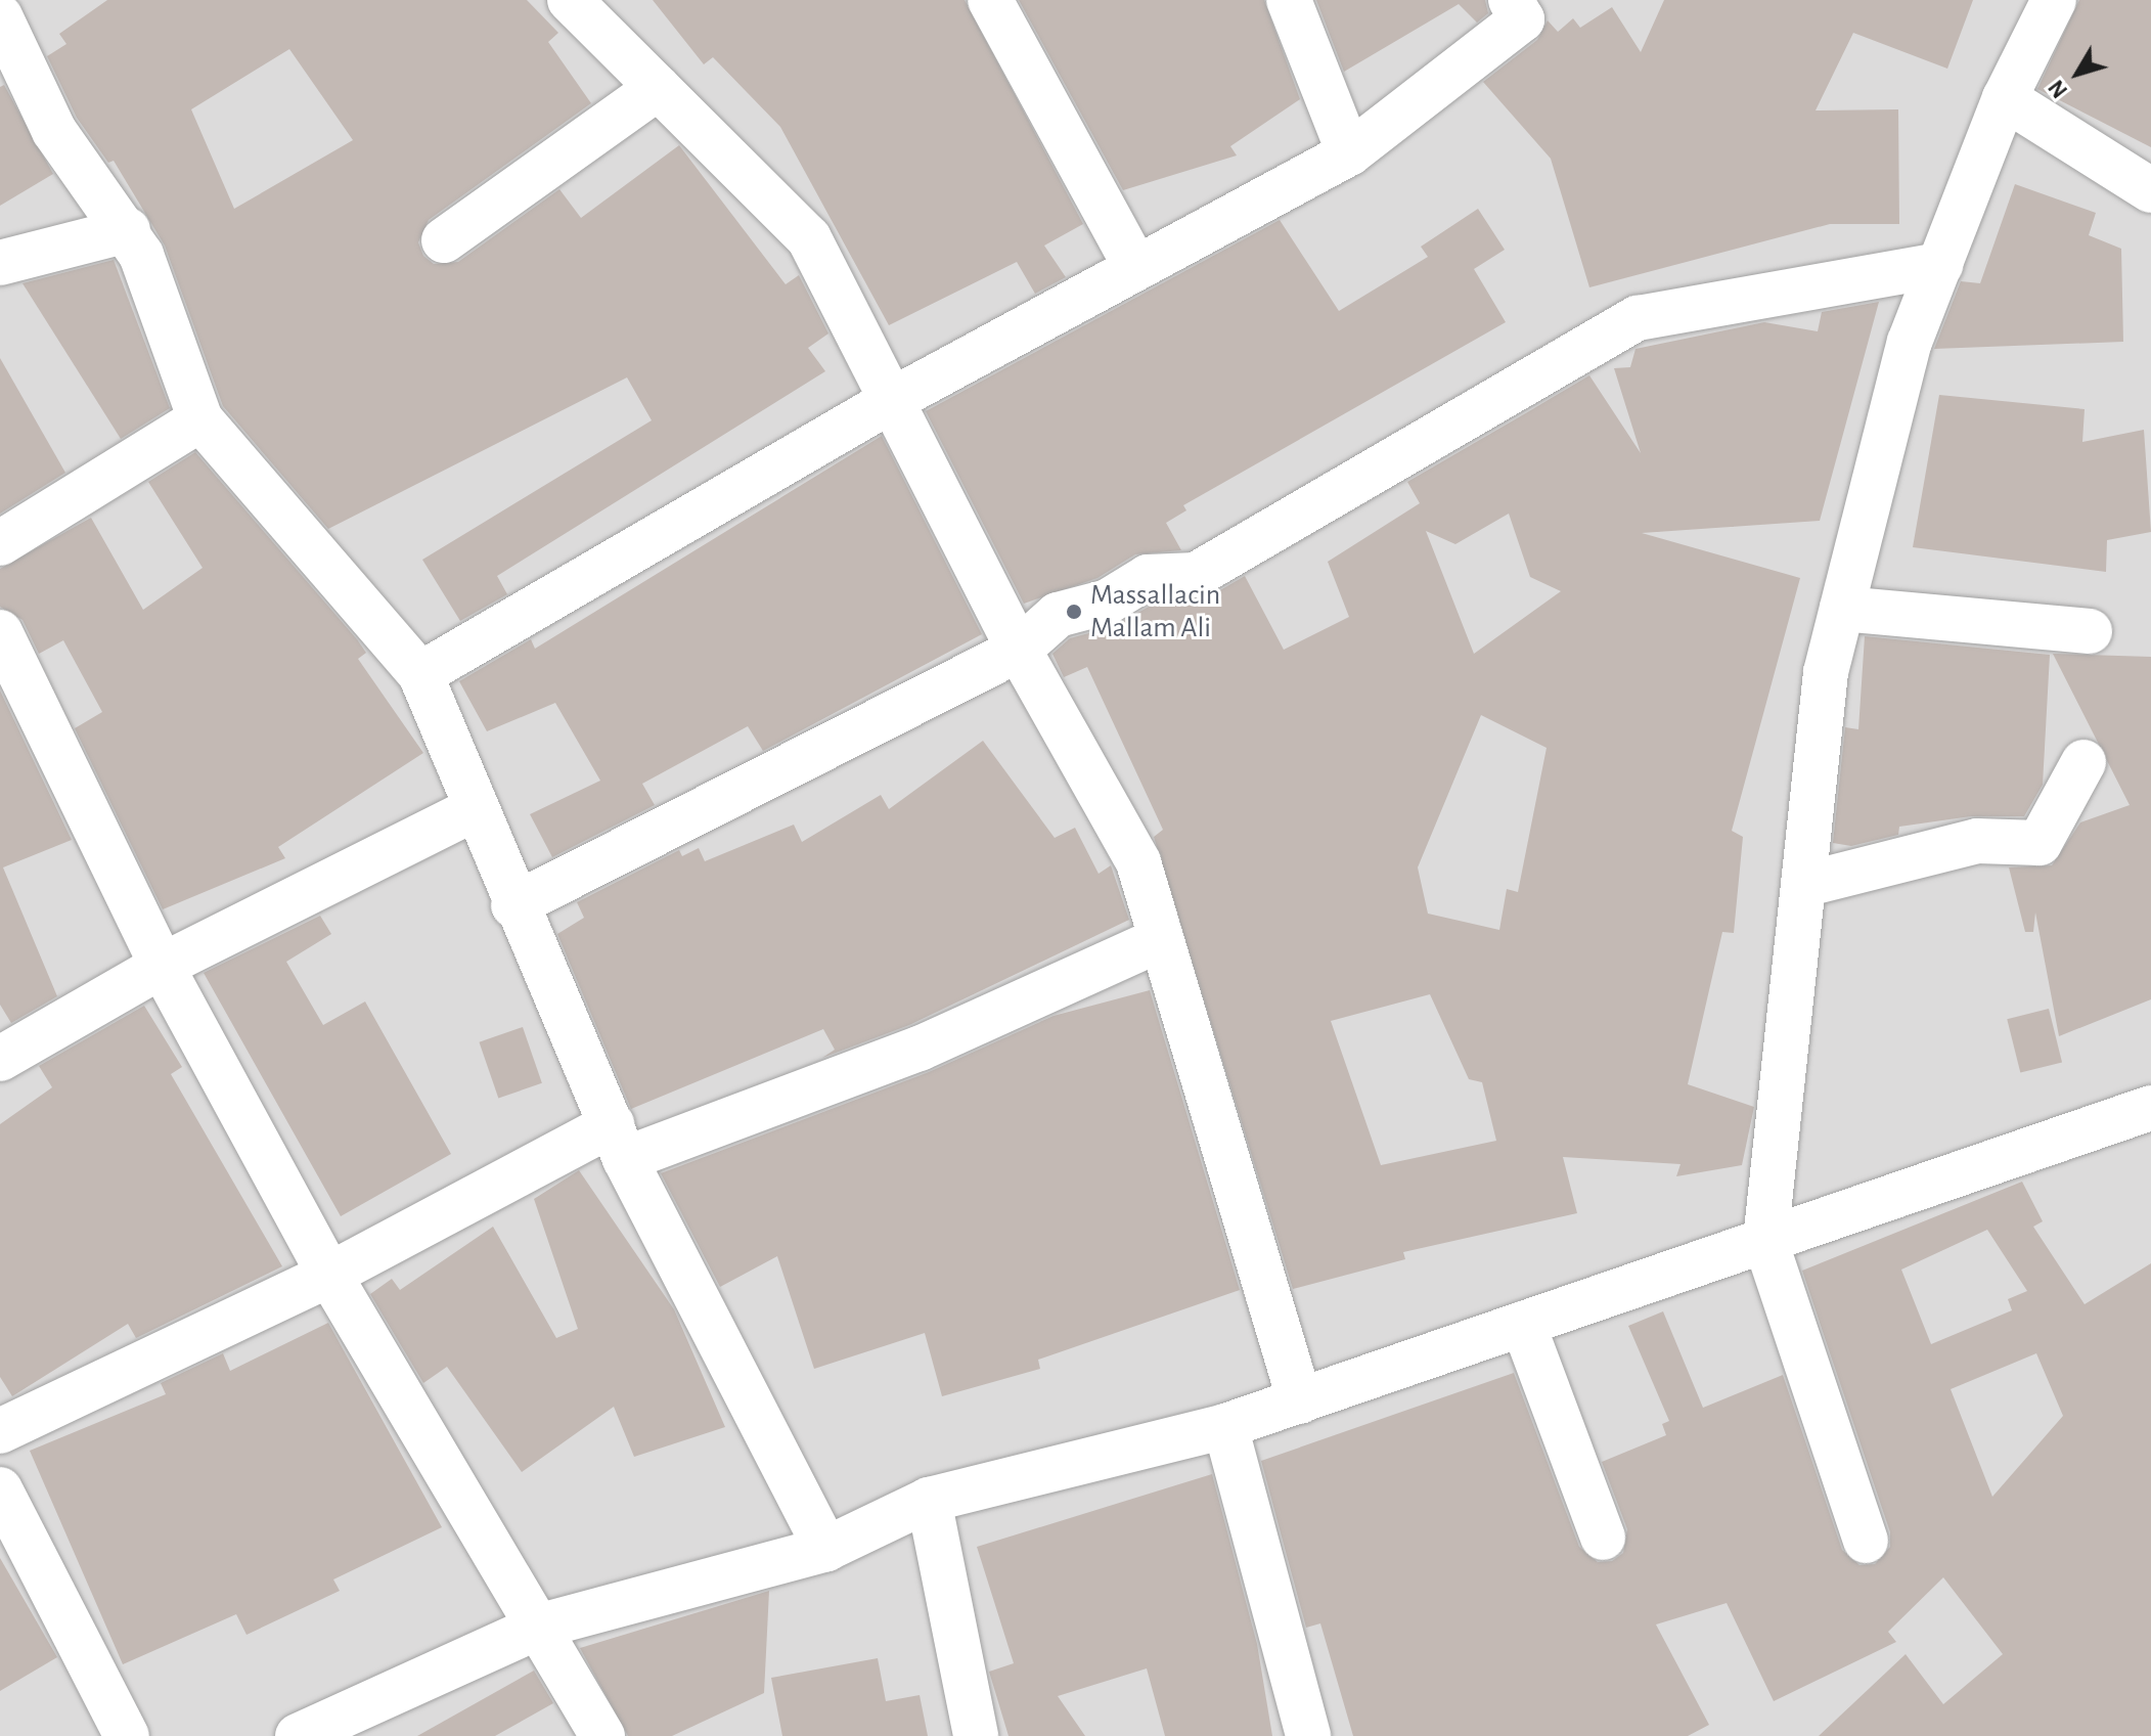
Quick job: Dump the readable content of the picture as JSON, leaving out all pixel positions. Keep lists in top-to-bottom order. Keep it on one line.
{"places":["Massallacin Mallam Ali"],"north":"bottom left"}
